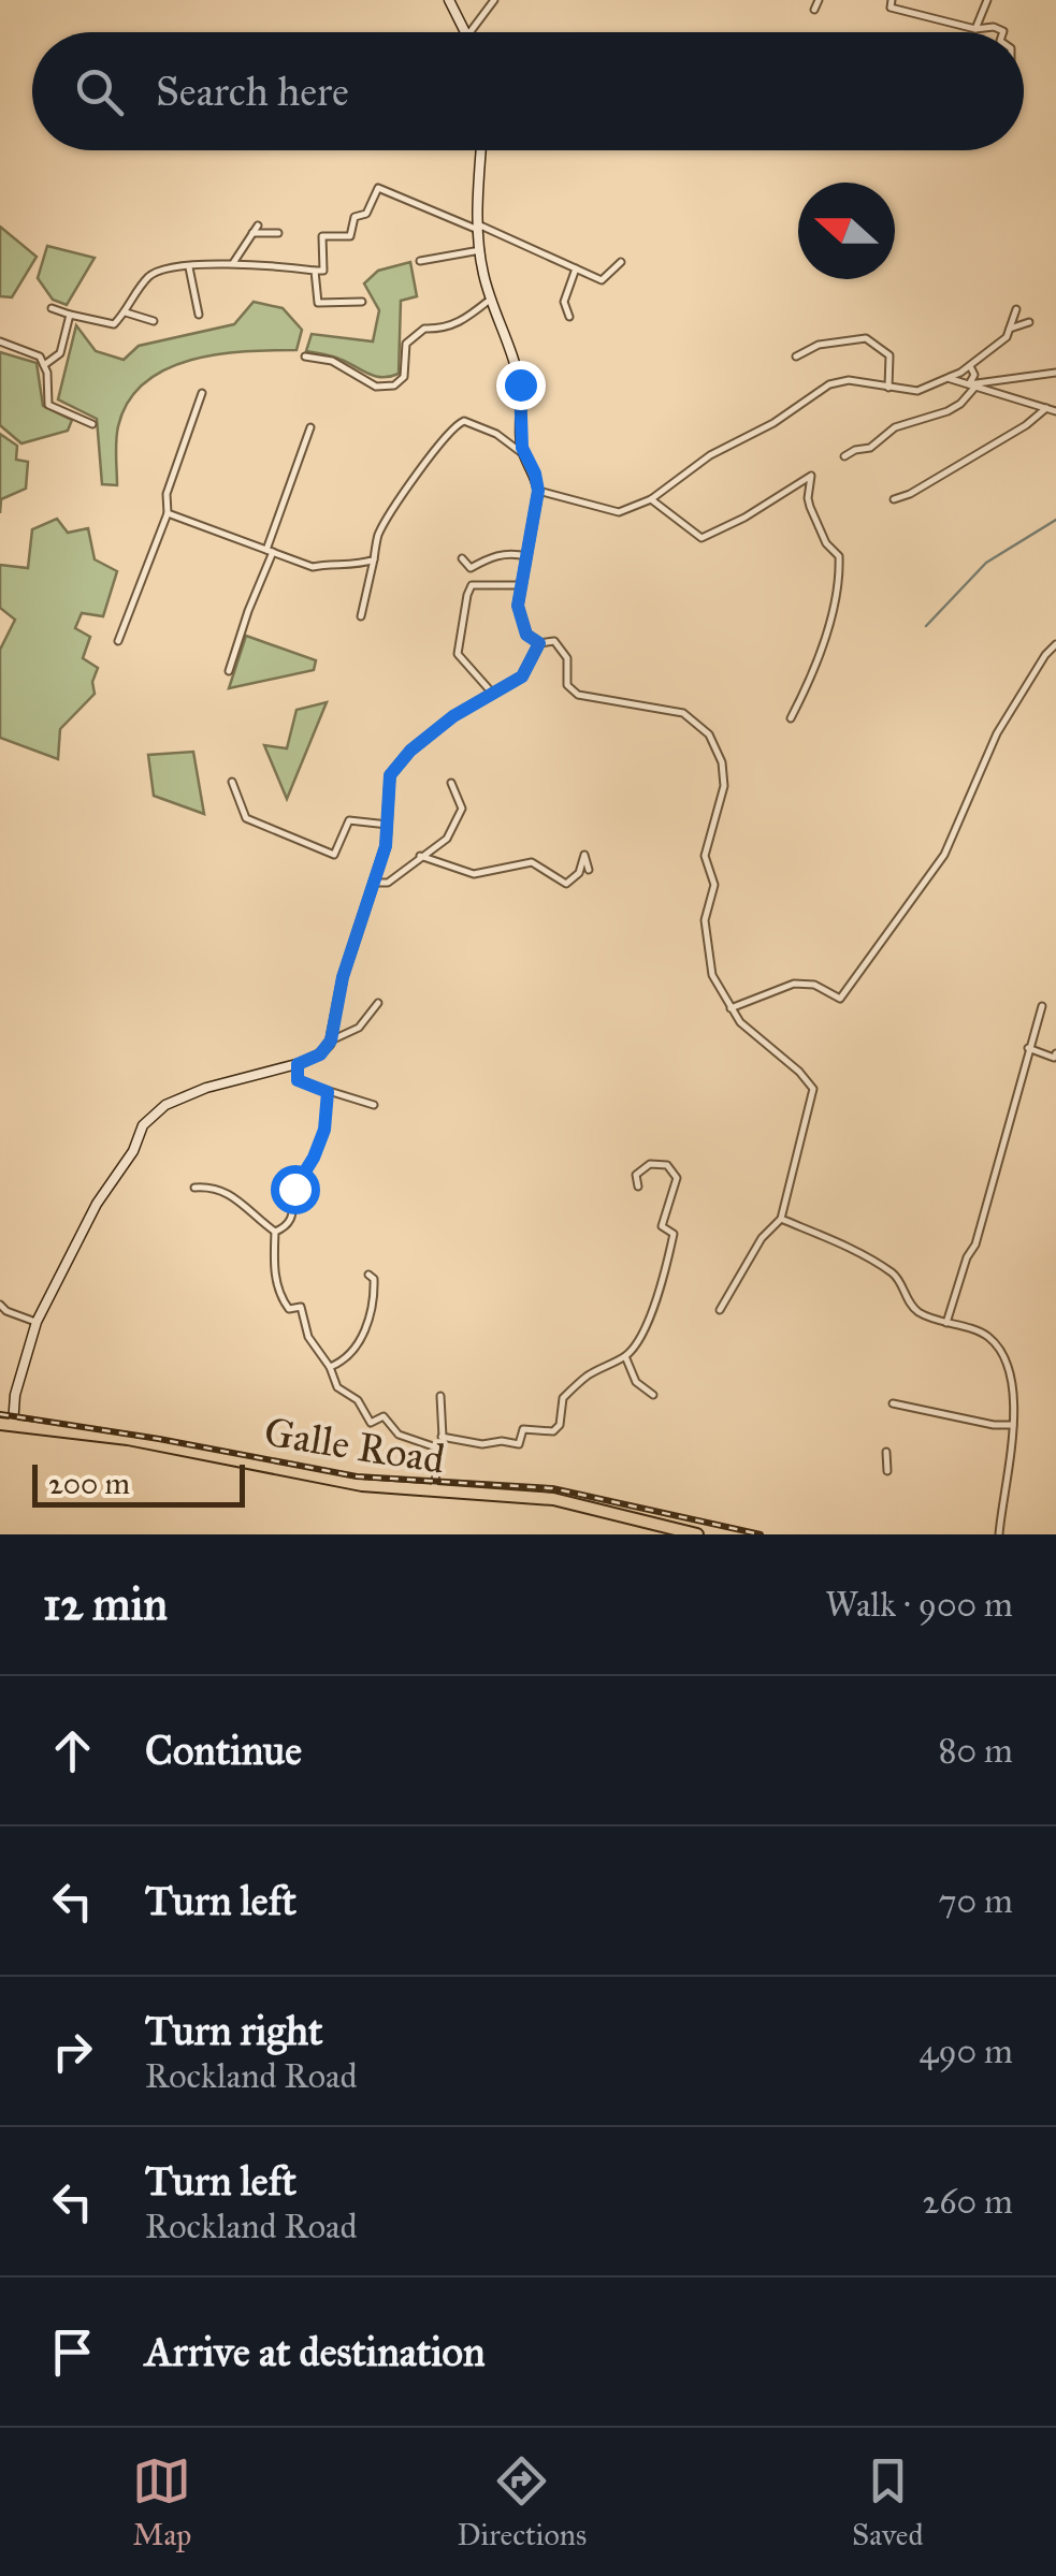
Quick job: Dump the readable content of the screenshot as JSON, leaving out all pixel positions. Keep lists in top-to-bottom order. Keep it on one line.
{"streets":{"highway":["Galle Road"]},"scale_bar":"200 m","north":"left","page":{"search":"Search here","scale":"200 m","heading":["12 min","Walk · 900 m"],"list":[["Continue","80 m"],["Turn left","70 m"],["Turn right","Rockland Road","490 m"],["Turn left","Rockland Road","260 m"],"Arrive at destination"],"nav":["Map","Directions","Saved"]}}
